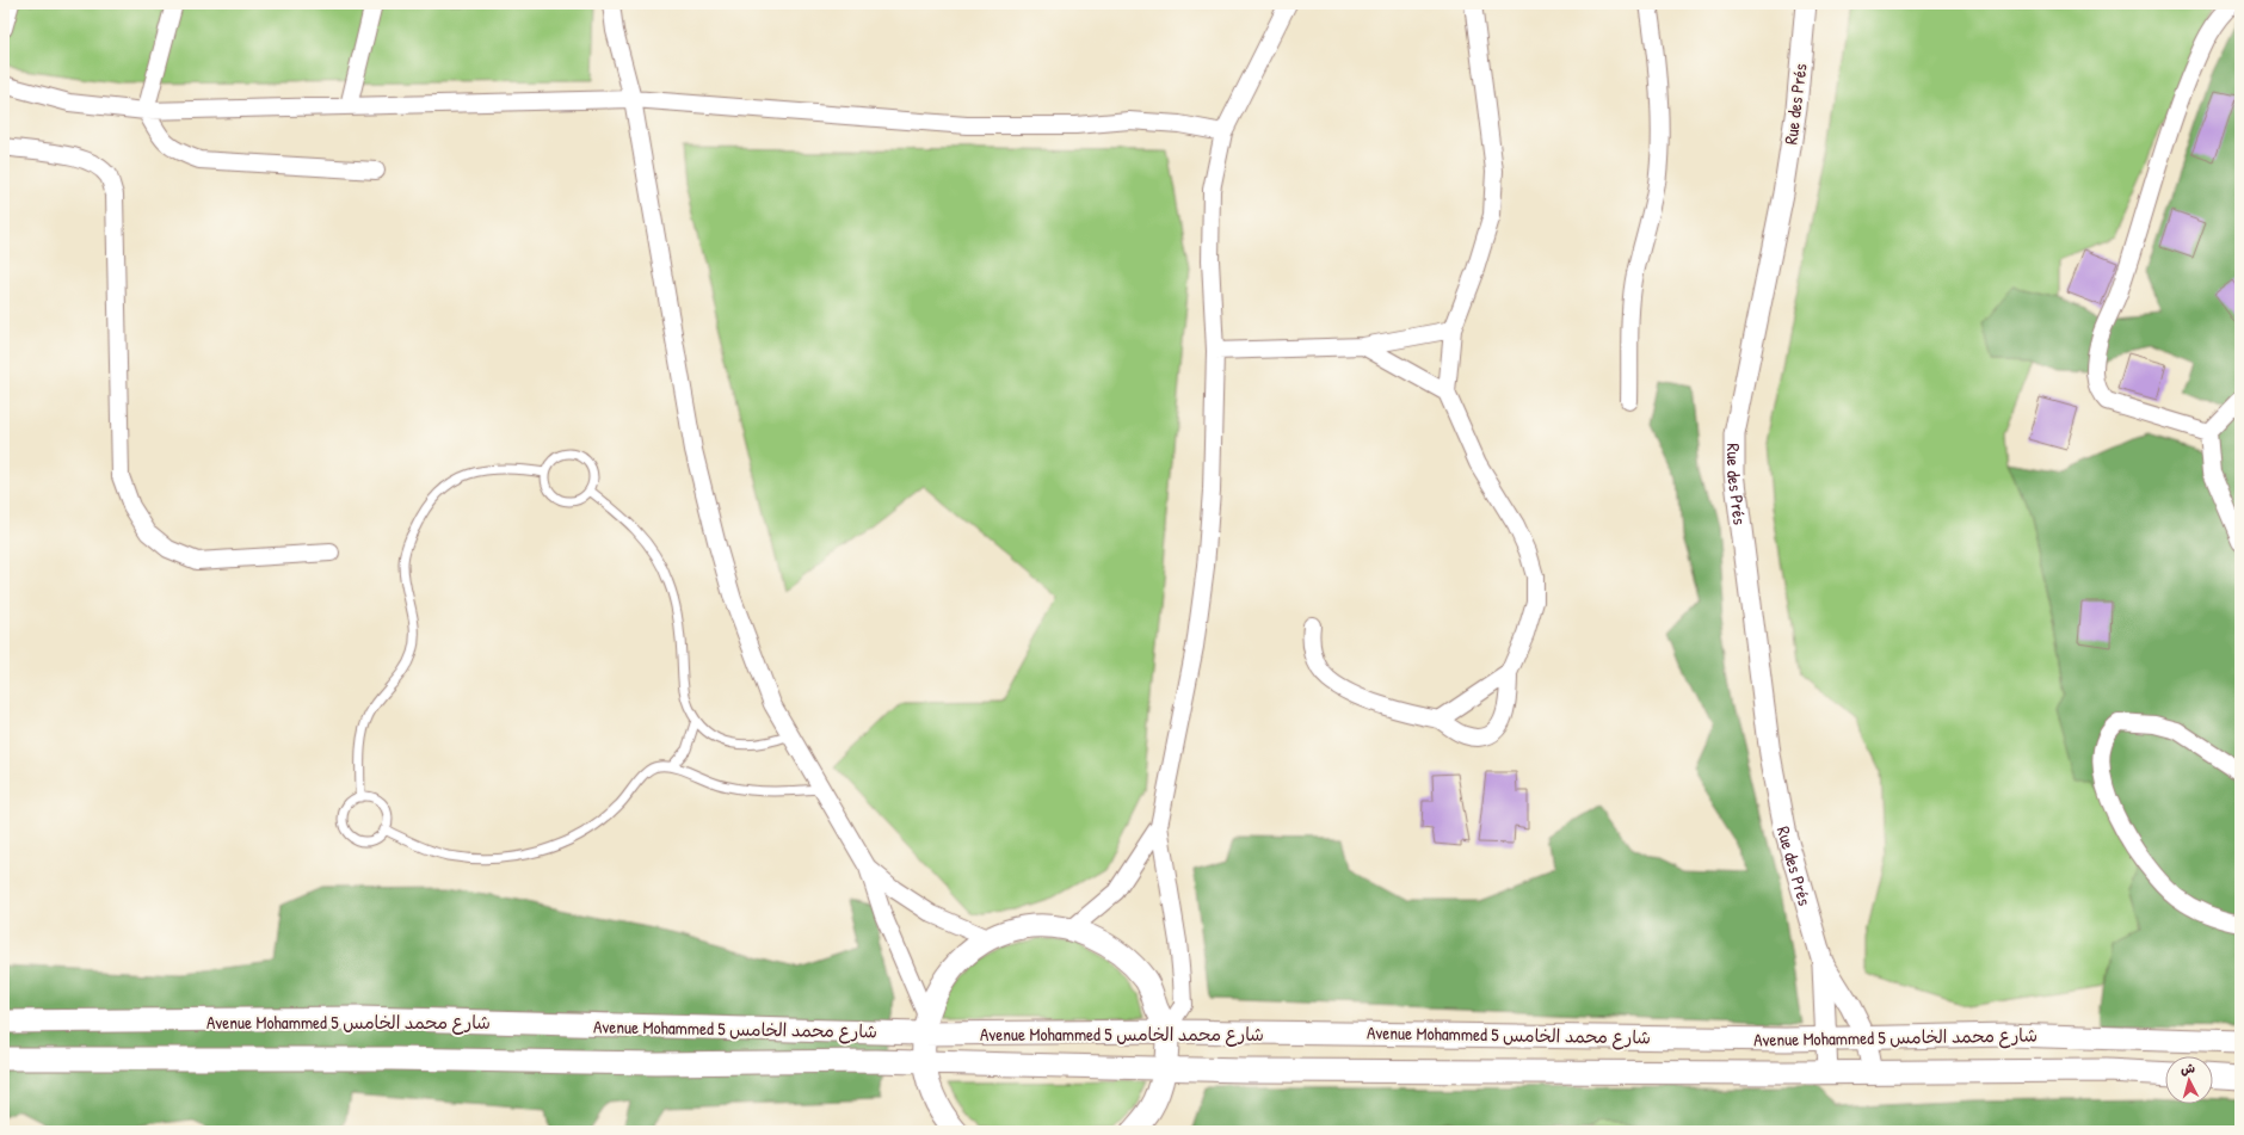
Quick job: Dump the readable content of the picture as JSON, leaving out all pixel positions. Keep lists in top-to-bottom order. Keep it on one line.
{"streets":{"main road":["Avenue Mohammed 5 شارع محمد الخامس"],"street":["Rue des Prés"]},"crossings":[["Rue des Prés","Avenue Mohammed 5 شارع محمد الخامس"]],"north":"top"}
